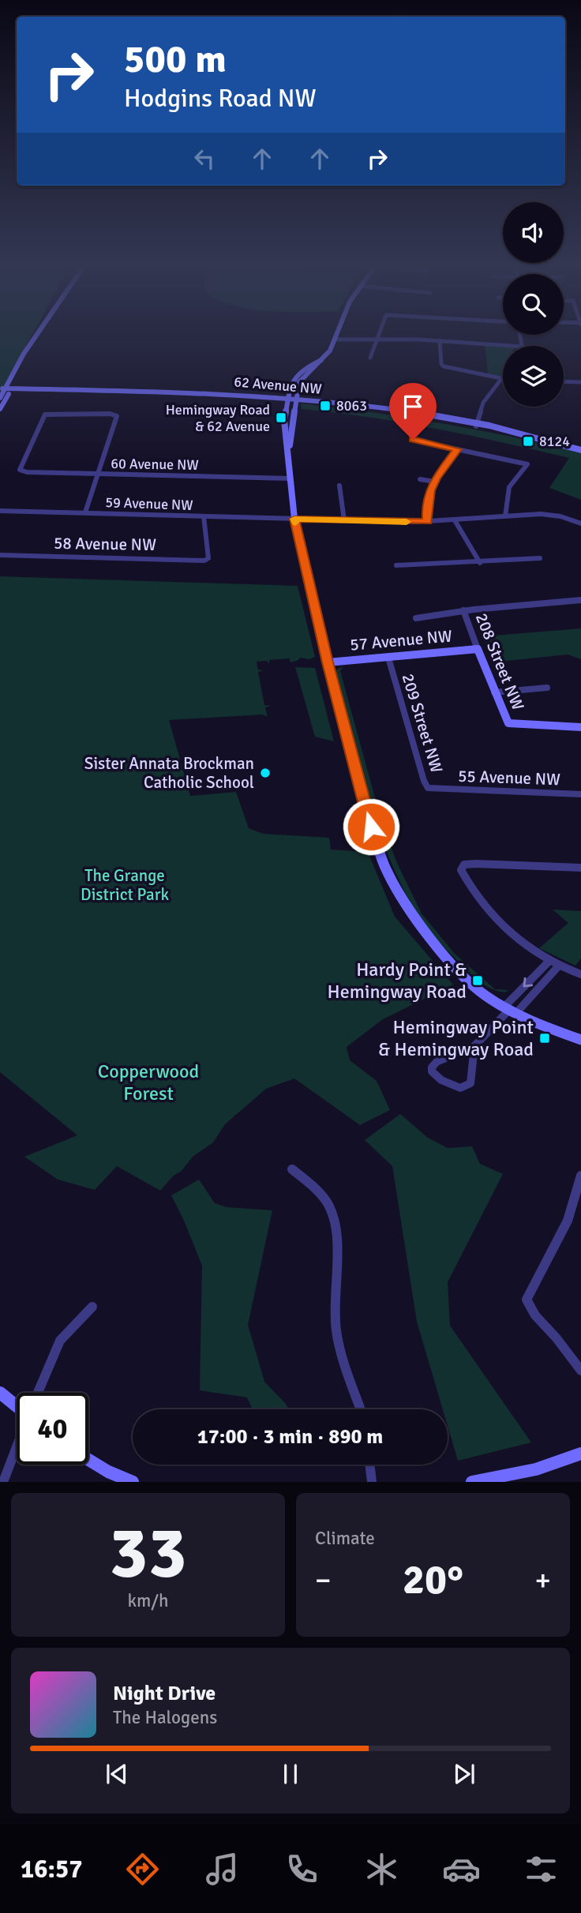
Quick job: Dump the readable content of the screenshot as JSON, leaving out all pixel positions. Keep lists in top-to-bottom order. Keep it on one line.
{"streets":{"street":["62 Avenue NW","60 Avenue NW","59 Avenue NW","58 Avenue NW","57 Avenue NW","208 Street NW","209 Street NW","55 Avenue NW"]},"crossings":[["59 Avenue NW","58 Avenue NW"],["57 Avenue NW","208 Street NW"],["57 Avenue NW","209 Street NW"],["209 Street NW","55 Avenue NW"]],"parks":["The Grange District Park","Copperwood Forest"],"places":{"transit":["8063","Hemingway Road & 62 Avenue","8124","Hardy Point & Hemingway Road","Hemingway Point & Hemingway Road"],"other":["Sister Annata Brockman Catholic School"]},"page":{"turn":["500 m","Hodgins Road NW"],"limit":"40","trip":"17:00 · 3 min · 890 m","tile":[["33","km/h"],"Climate"],"heat":["−","20°","+"],"song":["Night Drive","The Halogens"],"tabs":"16:57"}}
